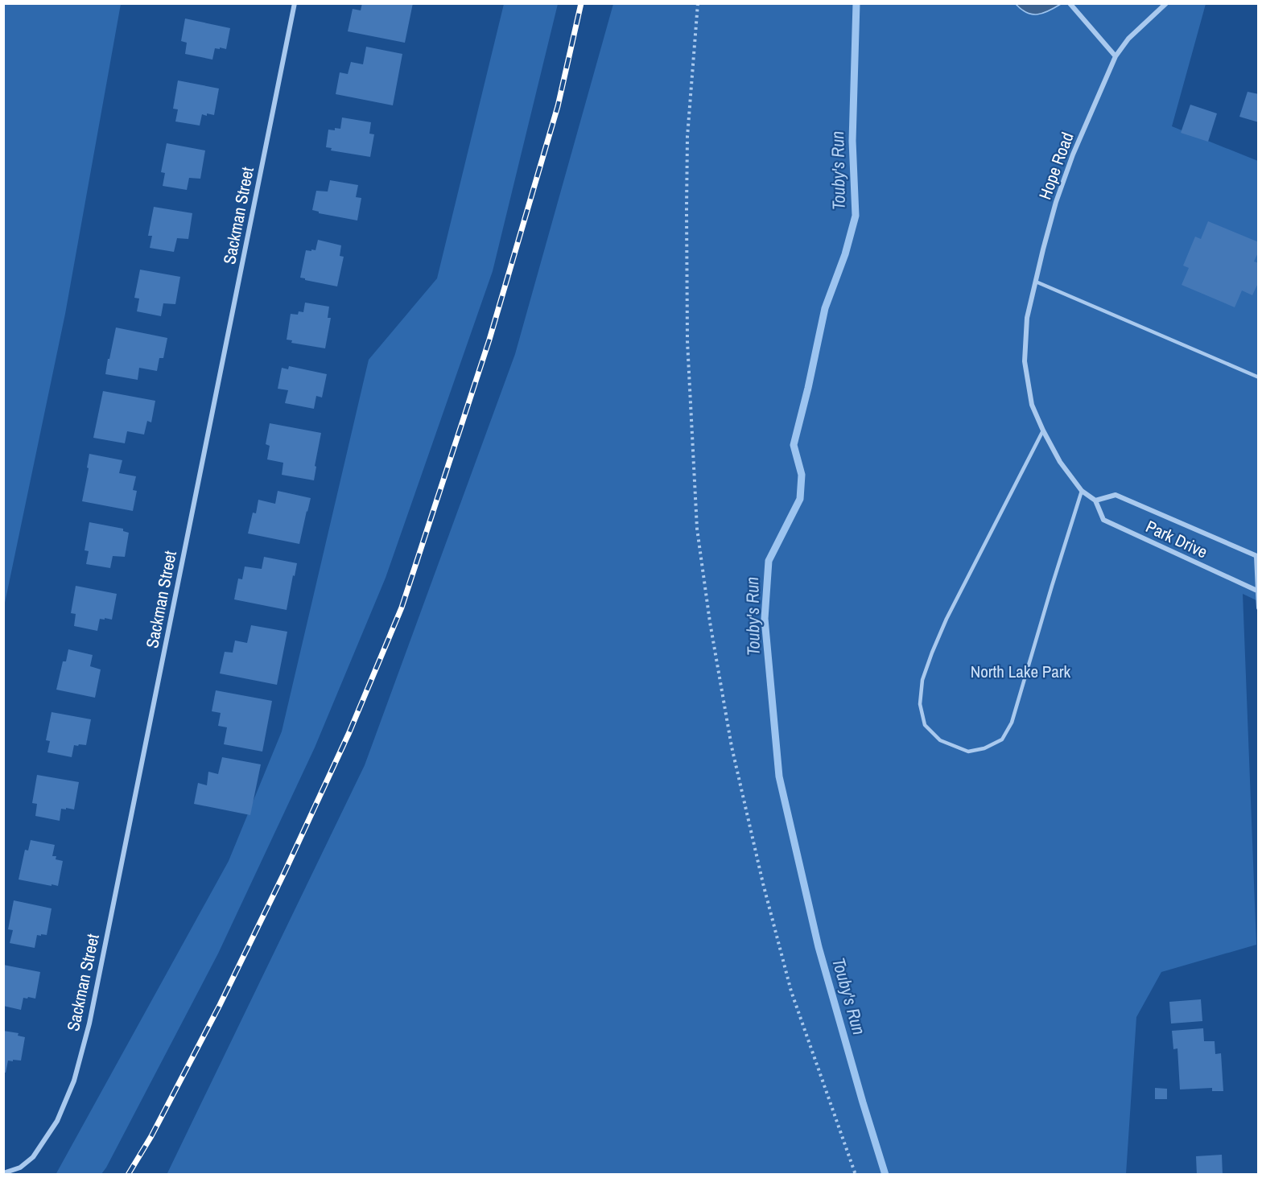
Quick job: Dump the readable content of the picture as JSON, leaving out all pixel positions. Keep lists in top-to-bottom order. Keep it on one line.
{"streets":{"street":["Hope Road","Sackman Street","Park Drive"]},"crossings":[["Hope Road","Park Drive"]],"water":["Touby's Run"],"parks":["North Lake Park"]}
